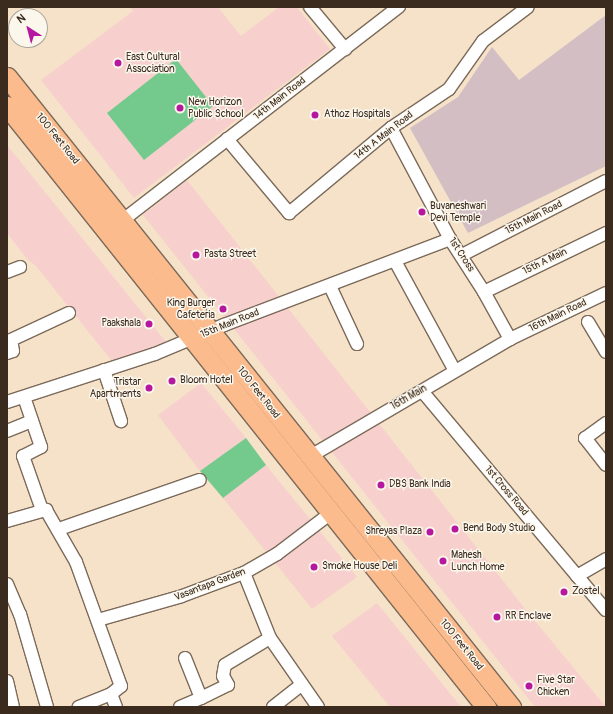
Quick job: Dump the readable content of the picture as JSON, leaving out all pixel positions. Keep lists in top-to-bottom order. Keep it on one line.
{"streets":{"main road":["100 Feet Road"],"street":["14th Main Road","14th A Main Road","15th Main Road","1st Cross","15th A Main","16th Main Road","16th Main","1st Cross Road","Vasantapa Garden"]},"crossings":[["14th Main Road","14th A Main Road"],["14th Main Road","100 Feet Road"],["14th A Main Road","1st Cross"],["100 Feet Road","15th Main Road"],["100 Feet Road","16th Main"],["100 Feet Road","Vasantapa Garden"],["15th Main Road","1st Cross"],["1st Cross","15th A Main"],["1st Cross","16th Main Road"],["1st Cross","16th Main"],["16th Main Road","16th Main"],["16th Main","1st Cross Road"]],"places":["East Cultural Association","New Horizon Public School","Athoz Hospitals","Buvaneshwari Devi Temple","Pasta Street","King Burger Cafeteria","Paakshala","Bloom Hotel","Tristar Apartments","DBS Bank India","Bend Body Studio","Shreyas Plaza","Mahesh Lunch Home","Smoke House Deli","Zostel","RR Enclave","Five Star Chicken"],"north":"top left"}
